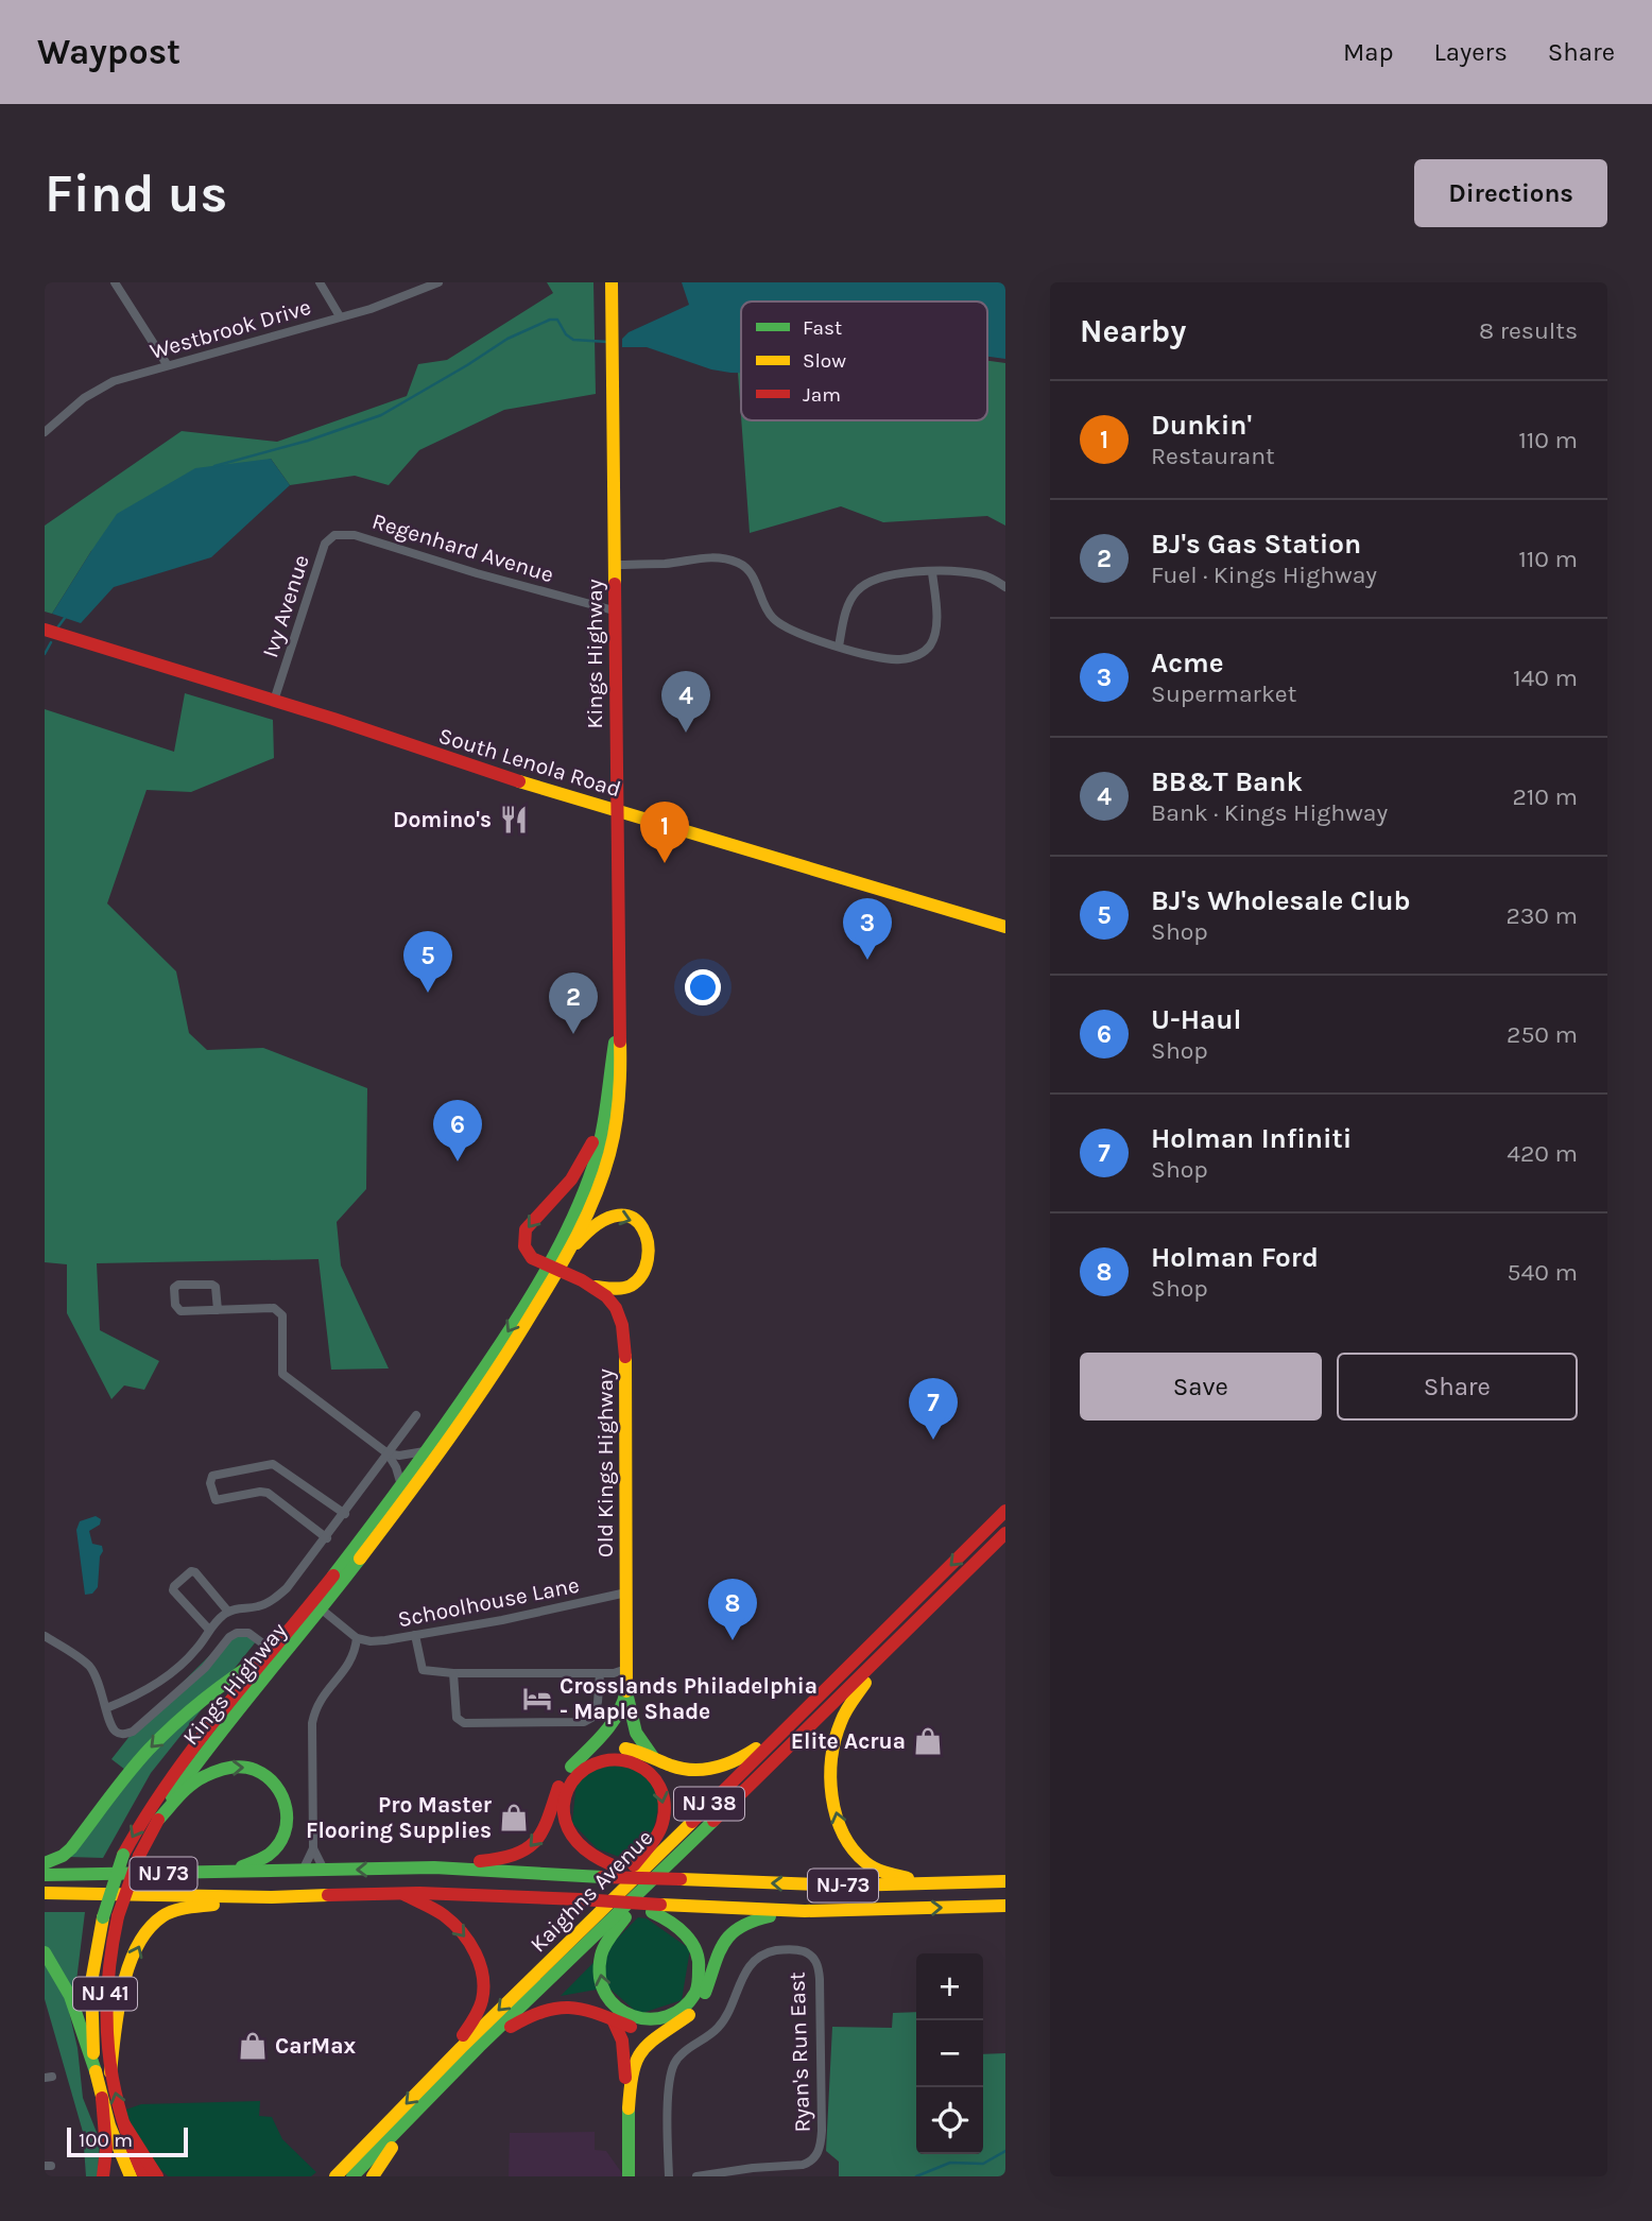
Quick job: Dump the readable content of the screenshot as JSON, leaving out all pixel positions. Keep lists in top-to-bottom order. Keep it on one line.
{"streets":{"main road":["Kings Highway","South Lenola Road","Old Kings Highway","NJ 38","NJ 73","NJ-73","Kaighns Avenue","NJ 41"],"street":["Westbrook Drive","Regenhard Avenue","Ivy Avenue","Schoolhouse Lane","Ryan's Run East"]},"crossings":[["Regenhard Avenue","Ivy Avenue"],["Regenhard Avenue","Kings Highway"],["Ivy Avenue","South Lenola Road"],["Kings Highway","South Lenola Road"],["Kings Highway","Old Kings Highway"],["Kings Highway","NJ 41"],["Old Kings Highway","Schoolhouse Lane"],["Old Kings Highway","NJ 41"],["NJ 73","NJ-73"],["NJ 73","Kaighns Avenue"],["NJ-73","Kaighns Avenue"]],"places":{"restaurant":["Domino's"],"hotel":["Crosslands Philadelphia - Maple Shade"],"shop":["Elite Acrua","Pro Master Flooring Supplies","CarMax"]},"legend":["Fast","Slow","Jam"],"scale_bar":"100 m","page":{"header":"Waypost","nav":["Map","Layers","Share"],"buttons":["Directions",["Save","Share"]],"title":"Find us","heading":["Nearby","8 results"],"list":[{"mark":"1","name":"Dunkin'","note":"Restaurant","value":"110 m"},{"mark":"2","name":"BJ's Gas Station","note":"Fuel · Kings Highway","value":"110 m"},{"mark":"3","name":"Acme","note":"Supermarket","value":"140 m"},{"mark":"4","name":"BB&T Bank","note":"Bank · Kings Highway","value":"210 m"},{"mark":"5","name":"BJ's Wholesale Club","note":"Shop","value":"230 m"},{"mark":"6","name":"U-Haul","note":"Shop","value":"250 m"},{"mark":"7","name":"Holman Infiniti","note":"Shop","value":"420 m"},{"mark":"8","name":"Holman Ford","note":"Shop","value":"540 m"}],"pins":["4","1","3","5","2","6","7","8"],"map_buttons":["+","−"],"scale":"100 m"}}
